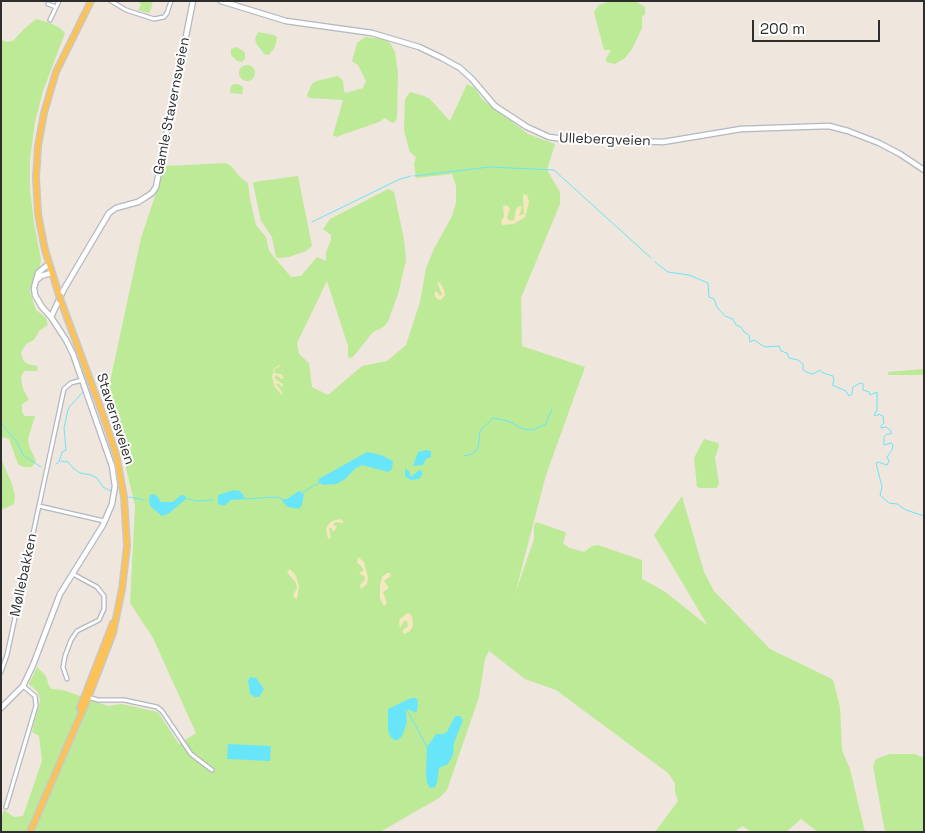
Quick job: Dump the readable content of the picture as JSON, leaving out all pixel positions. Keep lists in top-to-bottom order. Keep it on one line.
{"streets":{"main road":["Stavernsveien"],"street":["Gamle Stavernsveien","Ullebergveien","Møllebakken"]},"scale_bar":"200 m"}
